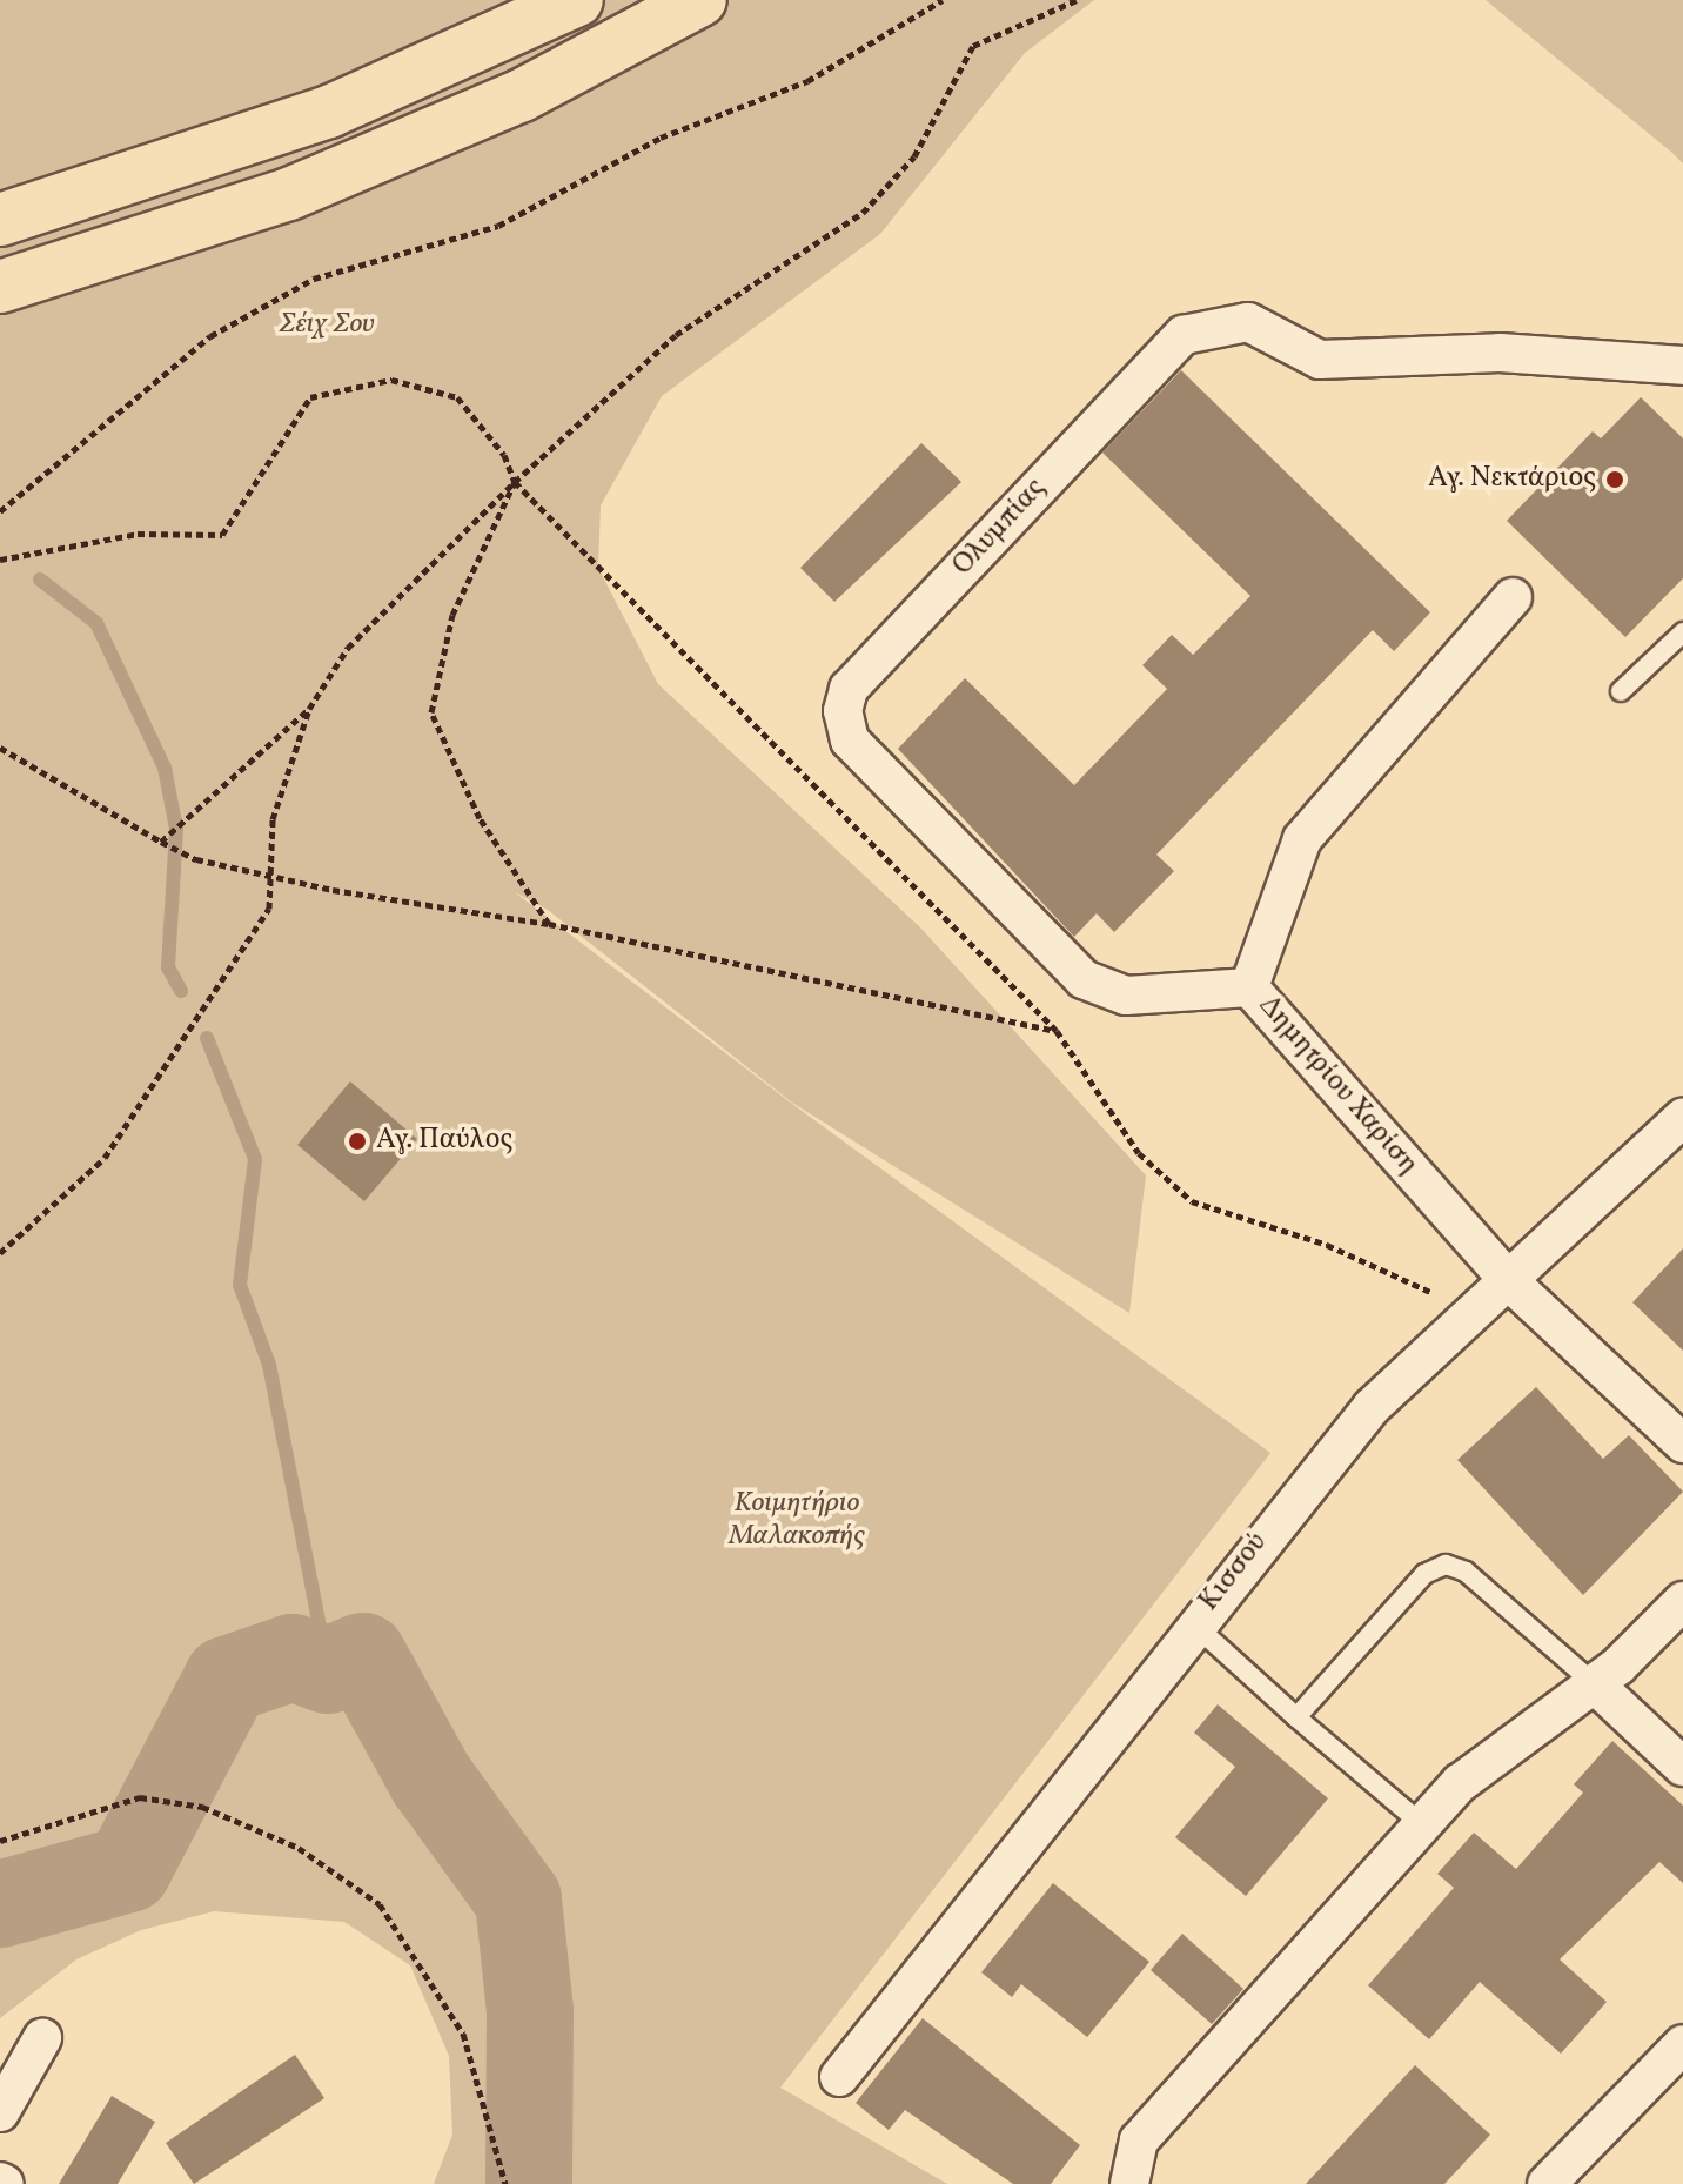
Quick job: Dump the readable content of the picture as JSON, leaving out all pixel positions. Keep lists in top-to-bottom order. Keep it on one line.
{"streets":{"street":["Ολυμπίας","Δημητρίου Χαρίση","Κισσού"]},"crossings":[["Ολυμπίας","Δημητρίου Χαρίση"],["Δημητρίου Χαρίση","Κισσού"]],"parks":["Σέιχ Σου","Κοιμητήριο Μαλακοπής"],"places":["Αγ. Νεκτάριος","Αγ. Παύλος"]}
